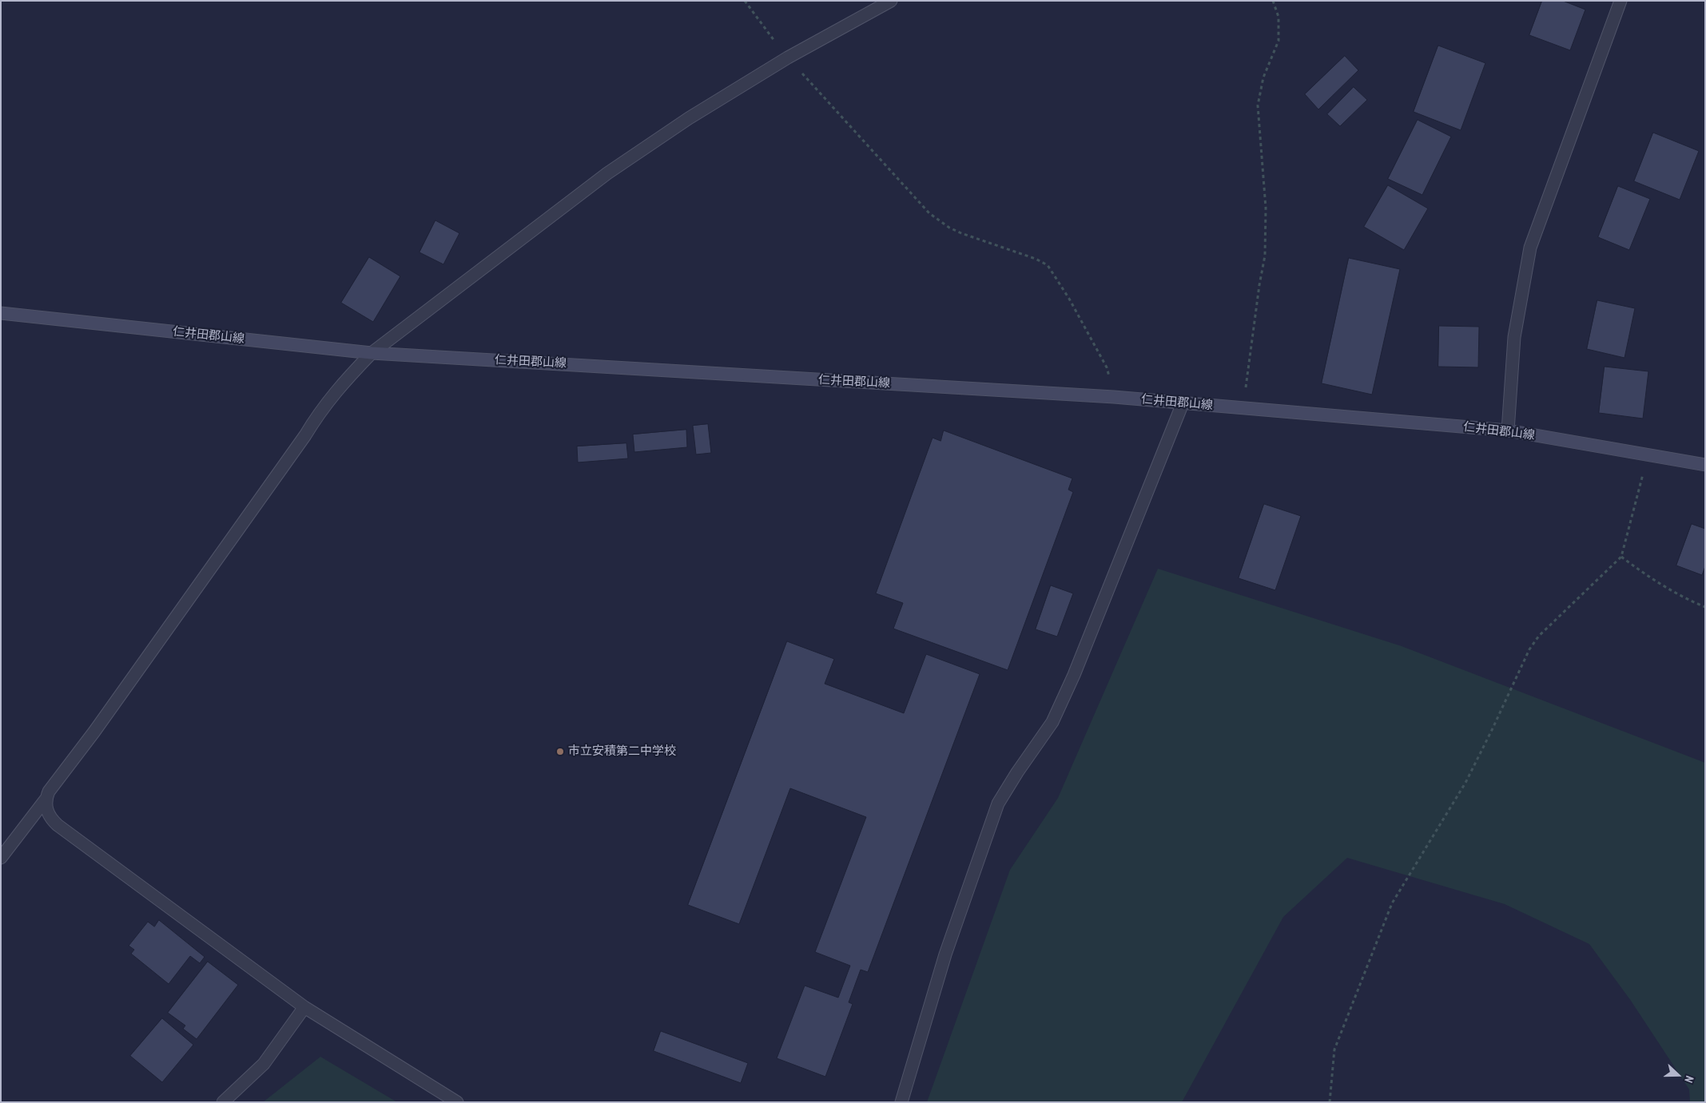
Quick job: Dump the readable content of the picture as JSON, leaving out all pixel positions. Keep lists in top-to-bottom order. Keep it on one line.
{"streets":{"main road":["仁井田郡山線"]},"places":["市立安積第二中学校"],"north":"right"}
